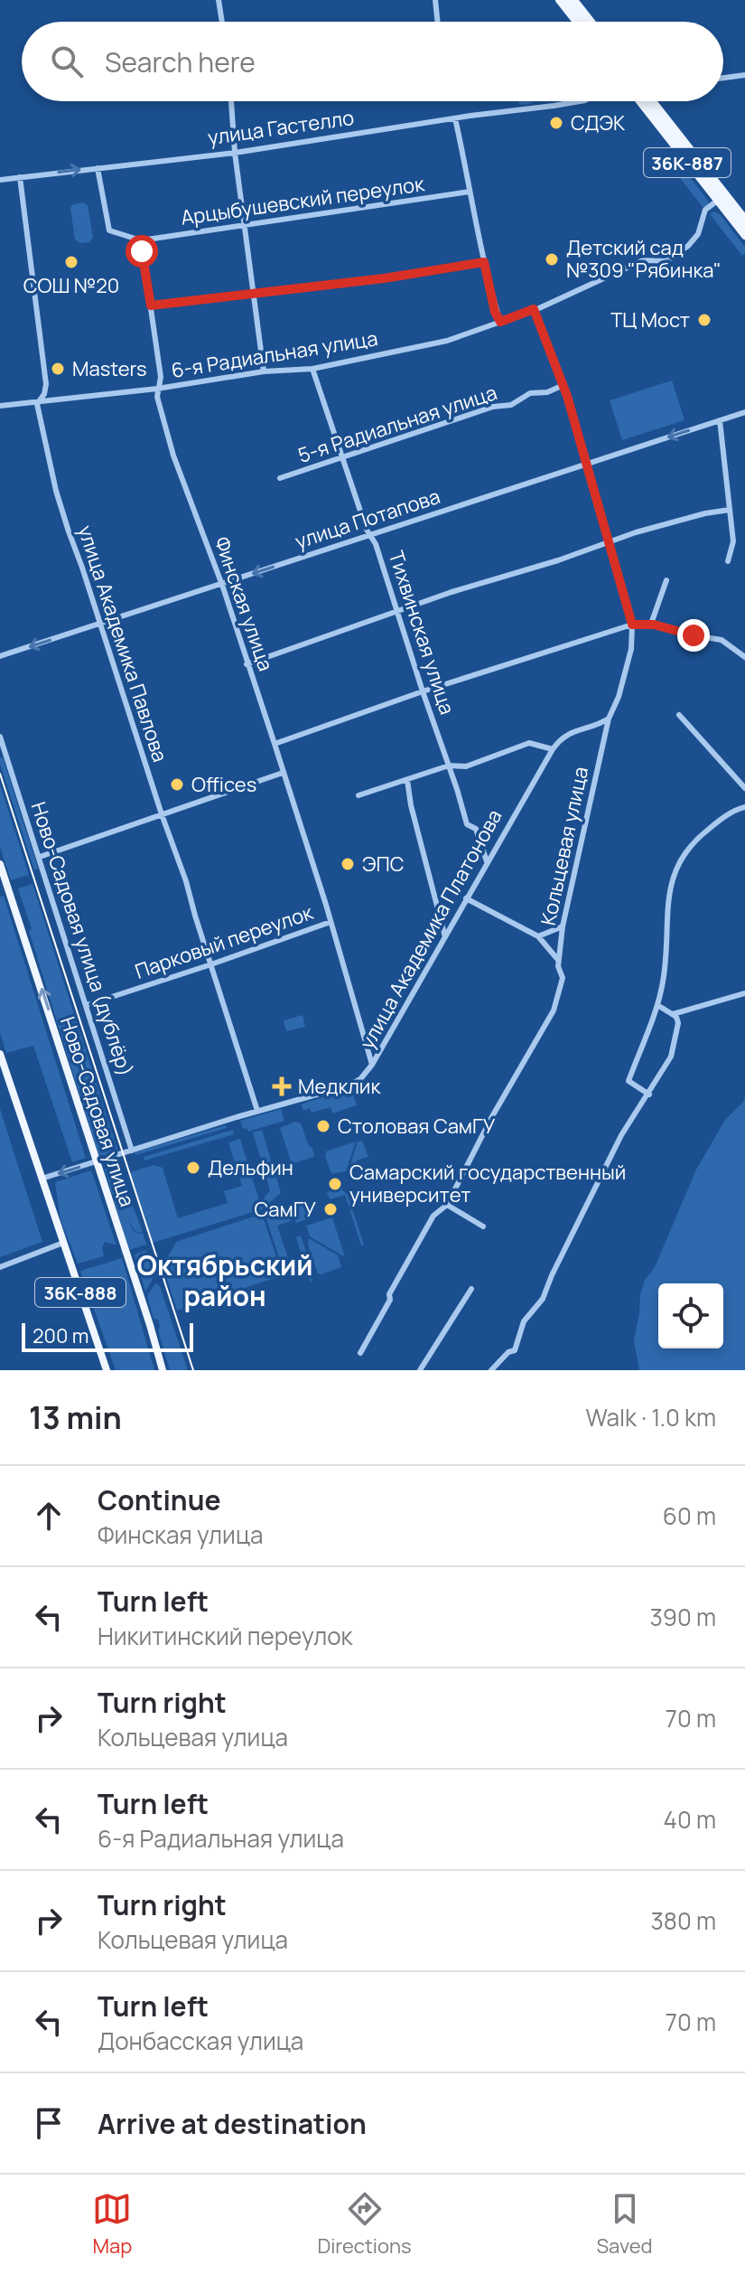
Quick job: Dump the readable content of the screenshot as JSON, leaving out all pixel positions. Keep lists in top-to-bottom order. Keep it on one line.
{"streets":{"main road":["36К-887","Ново-Садовая улица","36К-888"],"street":["улица Гастелло","Арцыбушевский переулок","6-я Радиальная улица","5-я Радиальная улица","улица Потапова","Финская улица","Тихвинская улица","улица Академика Павлова","Кольцевая улица","улица Академика Платонова","Ново-Садовая улица (дублёр)","Парковый переулок"]},"crossings":[["улица Гастелло","улица Академика Павлова"],["36К-887","6-я Радиальная улица"],["Арцыбушевский переулок","Финская улица"],["6-я Радиальная улица","Финская улица"],["6-я Радиальная улица","Тихвинская улица"],["6-я Радиальная улица","улица Академика Павлова"],["6-я Радиальная улица","Кольцевая улица"],["5-я Радиальная улица","Тихвинская улица"],["5-я Радиальная улица","Кольцевая улица"],["улица Потапова","Финская улица"],["улица Потапова","Тихвинская улица"],["улица Потапова","улица Академика Павлова"],["улица Потапова","Кольцевая улица"],["Финская улица","улица Академика Платонова"],["Финская улица","Парковый переулок"],["Тихвинская улица","улица Академика Платонова"],["улица Академика Павлова","улица Академика Платонова"],["улица Академика Павлова","Парковый переулок"],["Кольцевая улица","улица Академика Платонова"],["улица Академика Платонова","Ново-Садовая улица (дублёр)"],["улица Академика Платонова","Ново-Садовая улица"],["улица Академика Платонова","36К-888"],["Ново-Садовая улица (дублёр)","Парковый переулок"]],"one_way":["улица Потапова"],"districts":["Октябрьский район"],"places":{"other":["СДЭК","Детский сад №309 \"Рябинка\"","СОШ №20","ТЦ Мост","Masters","Offices","ЭПС","Столовая СамГУ","Дельфин","Самарский государственный университет","СамГУ"],"health":["Медклик"]},"scale_bar":"200 m","page":{"search":"Search here","scale":"200 m","heading":["13 min","Walk · 1.0 km"],"list":[["Continue","Финская улица","60 m"],["Turn left","Никитинский переулок","390 m"],["Turn right","Кольцевая улица","70 m"],["Turn left","6-я Радиальная улица","40 m"],["Turn right","Кольцевая улица","380 m"],["Turn left","Донбасская улица","70 m"],"Arrive at destination"],"nav":["Map","Directions","Saved"]}}
